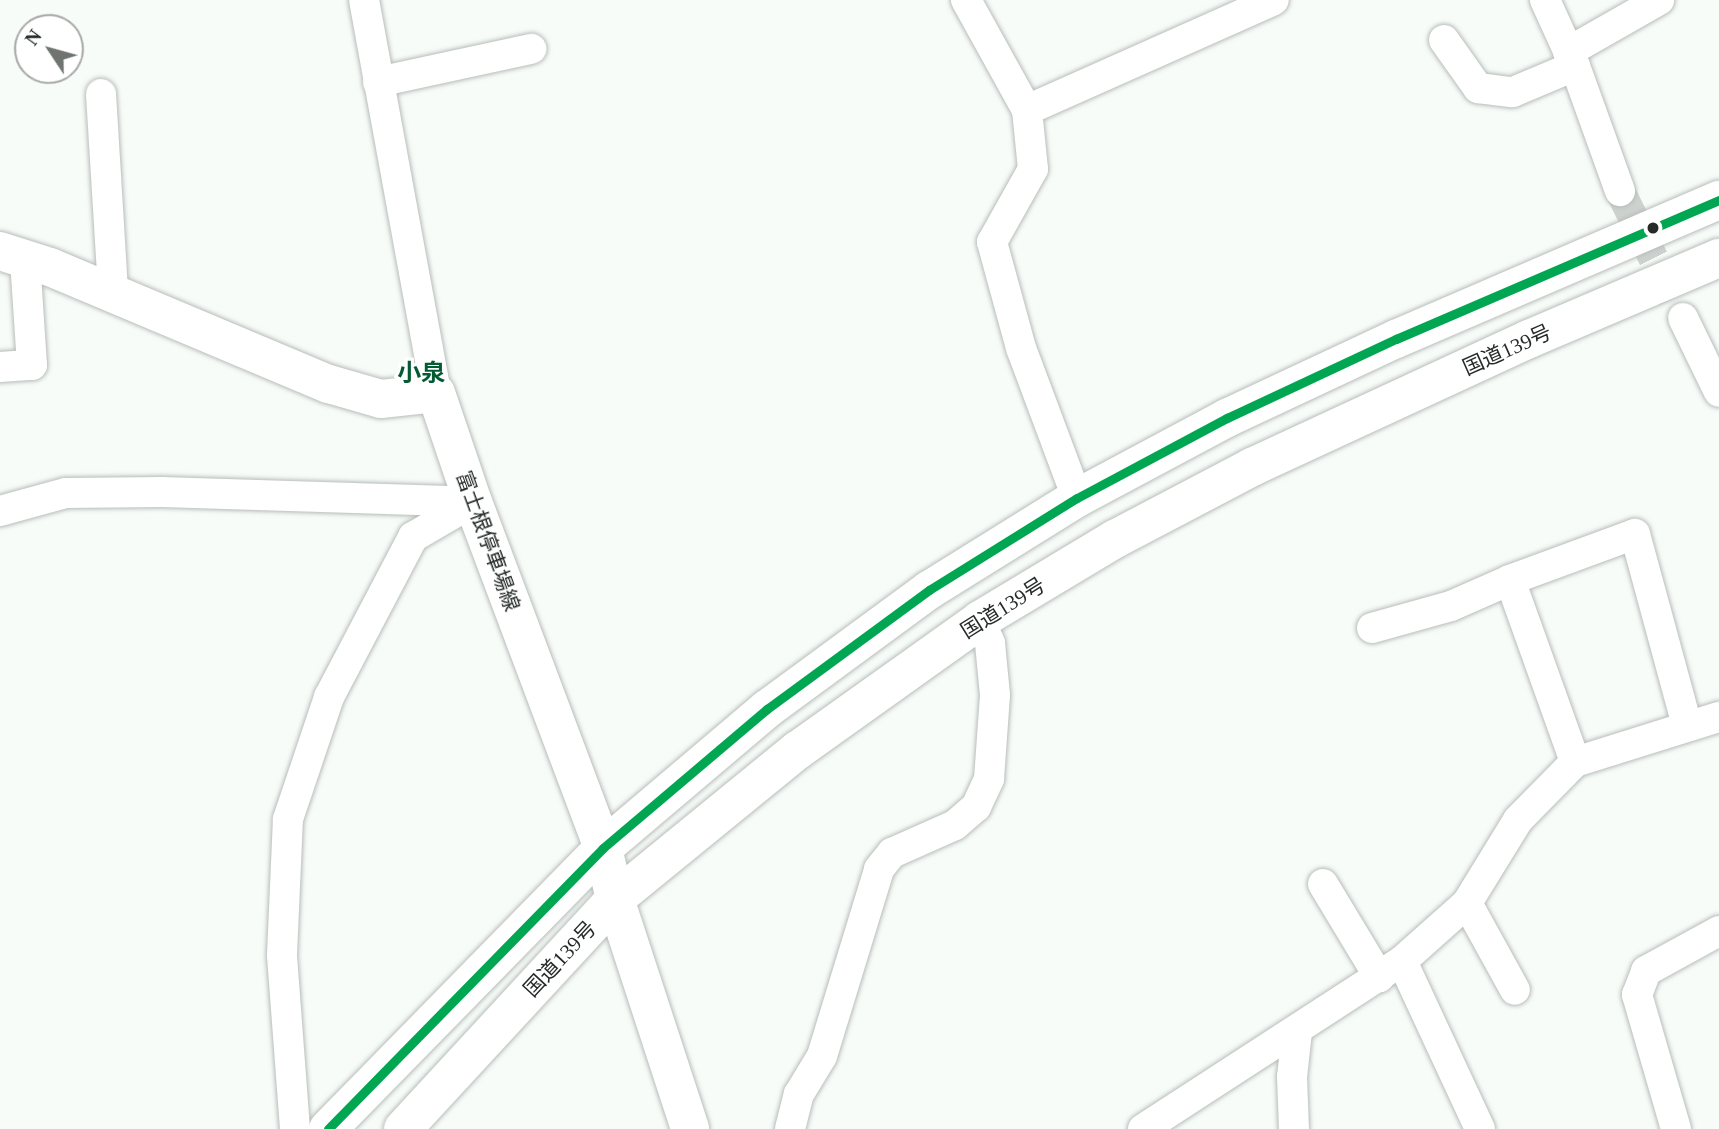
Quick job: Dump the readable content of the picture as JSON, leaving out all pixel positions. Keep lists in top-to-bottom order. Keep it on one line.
{"streets":{"main road":["国道139号","富士根停車場線"]},"crossings":[["国道139号","富士根停車場線"]],"districts":["小泉"],"north":"top left"}
